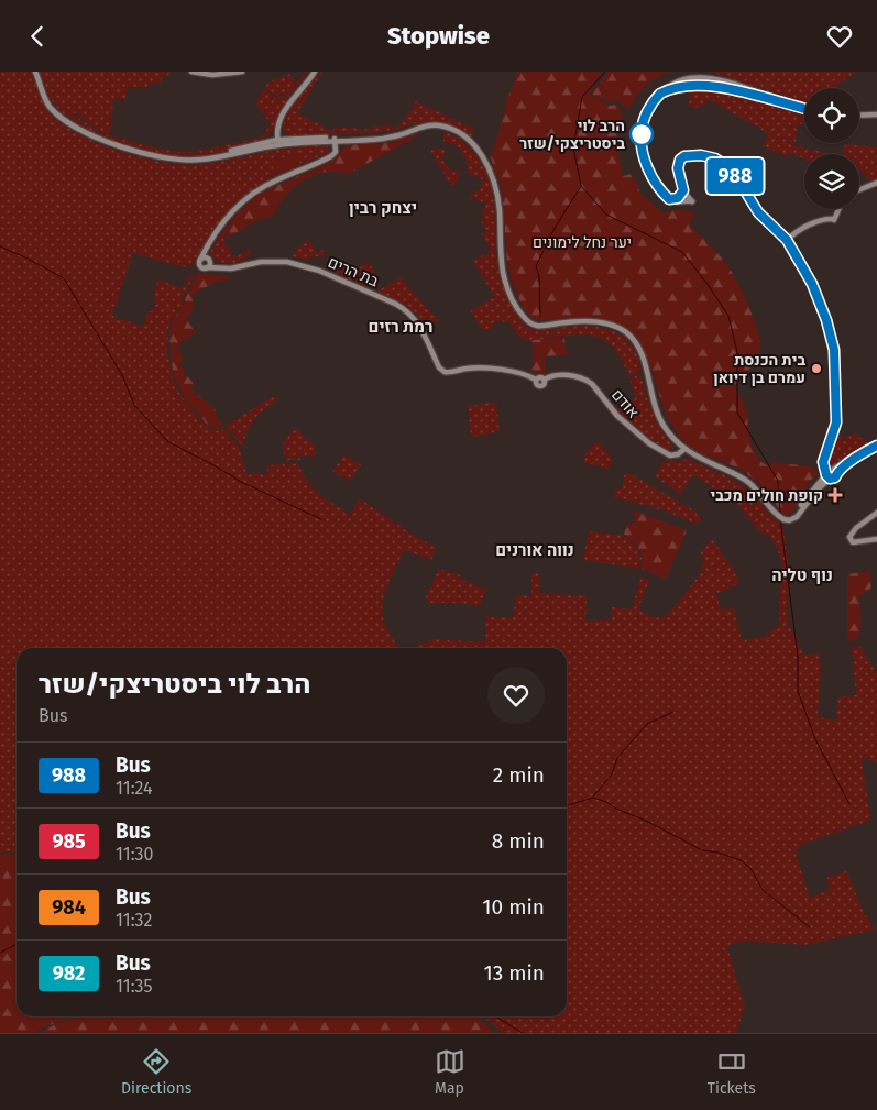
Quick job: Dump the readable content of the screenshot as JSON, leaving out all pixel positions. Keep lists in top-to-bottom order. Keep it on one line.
{"streets":{"street":["בת הרים","אודם"]},"crossings":[["בת הרים","אודם"]],"districts":["יצחק רבין","רמת רזים","נווה אורנים","נוף טליה"],"parks":["יער נחל לימונים"],"places":{"other":["הרב לוי ביסטריצקי/שזר","בית הכנסת עמרם בן דיואן"],"health":["קופת חולים מכבי"]},"lines":["bus line 988"],"page":{"header":"Stopwise","on_map":"988","heading":["הרב לוי ביסטריצקי/שזר","Bus"],"list":[{"mark":"988","name":"Bus","note":"11:24","value":"2 min"},{"mark":"985","name":"Bus","note":"11:30","value":"8 min"},{"mark":"984","name":"Bus","note":"11:32","value":"10 min"},{"mark":"982","name":"Bus","note":"11:35","value":"13 min"}],"tabs":["Directions","Map","Tickets"]}}
